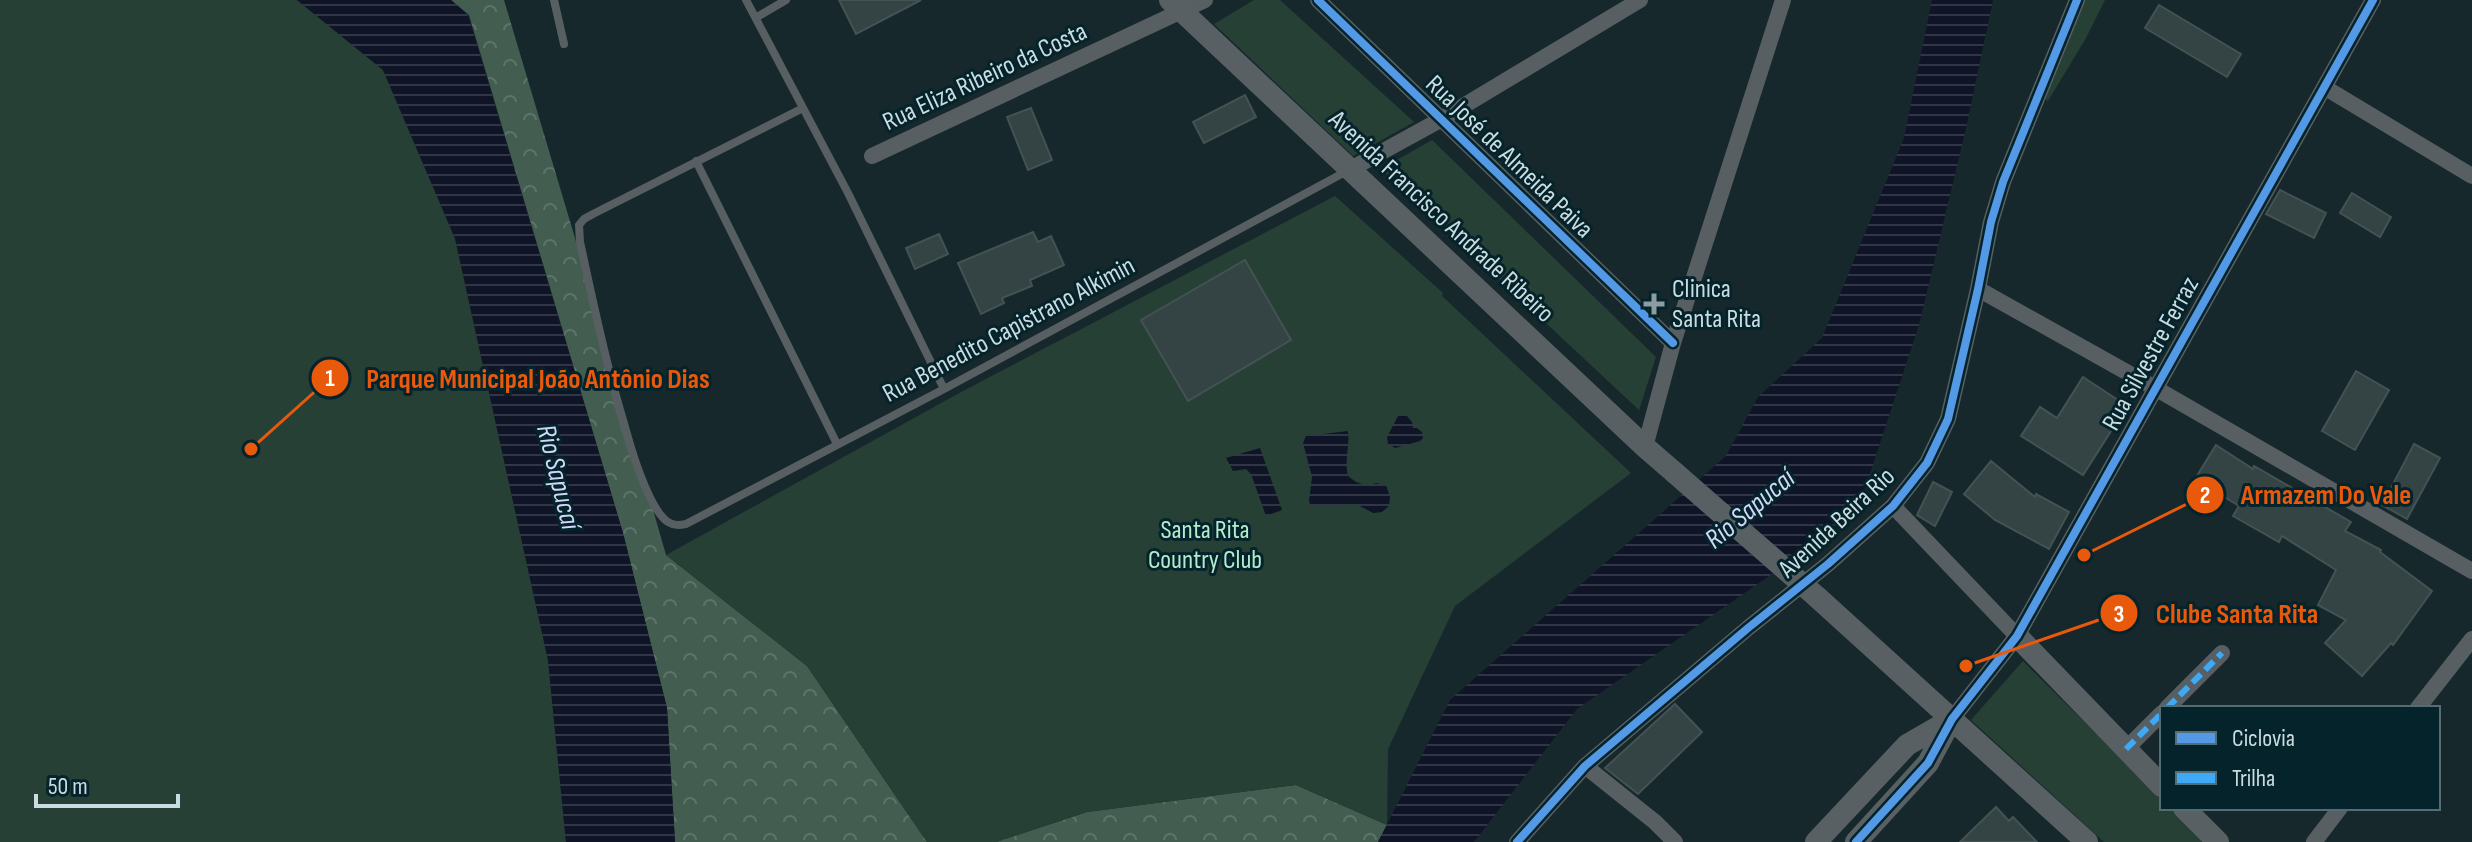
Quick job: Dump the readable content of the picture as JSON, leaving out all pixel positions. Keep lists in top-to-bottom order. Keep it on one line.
{"streets":{"main road":["Avenida Francisco Andrade Ribeiro"],"street":["Rua Eliza Ribeiro da Costa","Rua José de Almeida Paiva","Rua Silvestre Ferraz","Avenida Beira Rio"],"lane":["Rua Benedito Capistrano Alkimin"]},"crossings":[["Rua Eliza Ribeiro da Costa","Avenida Francisco Andrade Ribeiro"],["Avenida Francisco Andrade Ribeiro","Rua Benedito Capistrano Alkimin"],["Avenida Francisco Andrade Ribeiro","Rua Silvestre Ferraz"]],"water":["Rio Sapucaí"],"parks":["Santa Rita Country Club"],"places":{"health":["Clinica Santa Rita"],"other":["Parque Municipal João Antônio Dias","Armazem Do Vale","Clube Santa Rita"]},"legend":["Ciclovia","Trilha"],"scale_bar":"50 m"}
